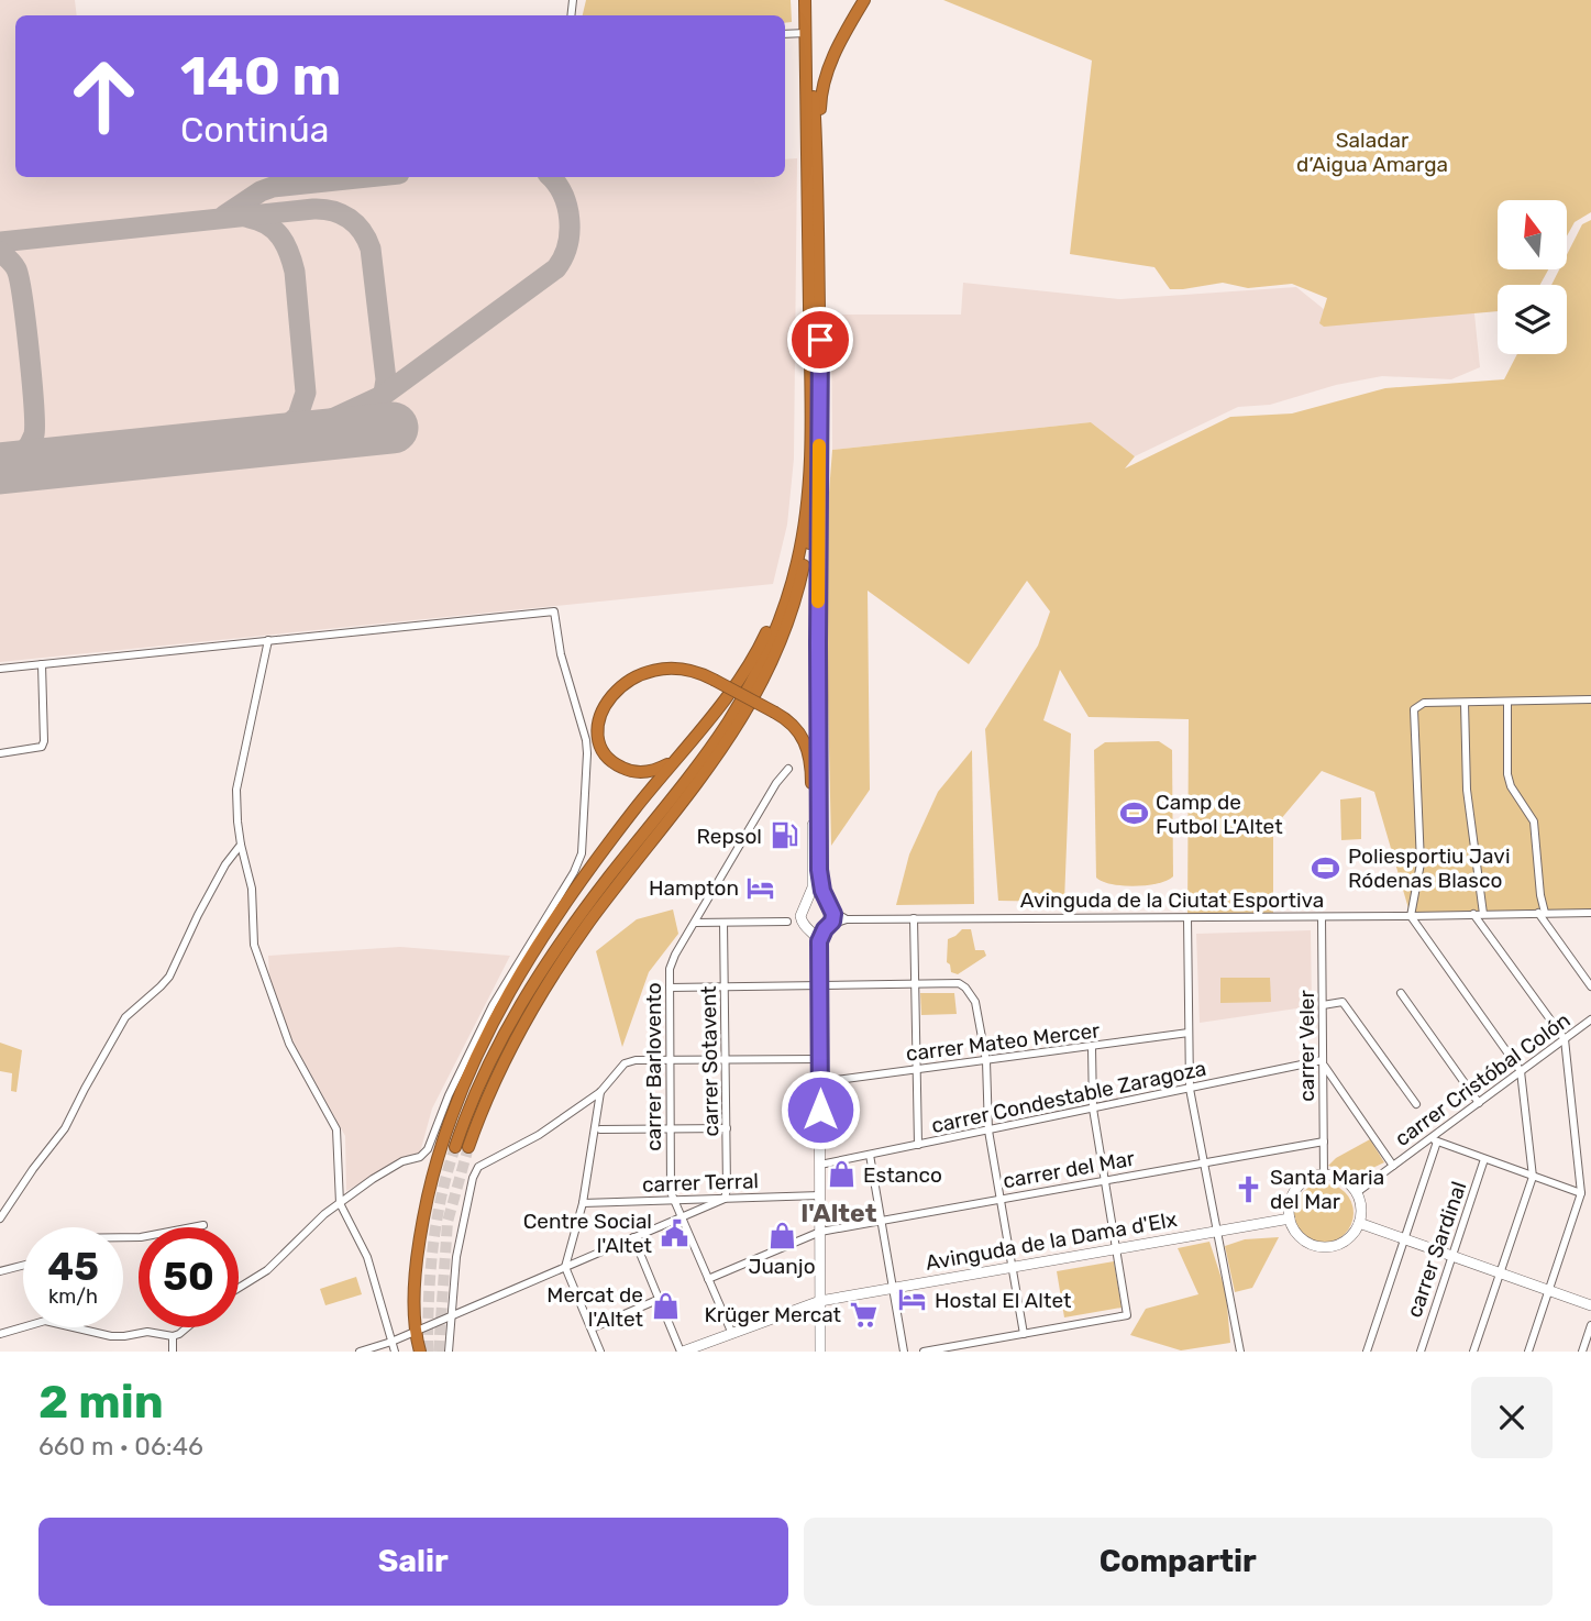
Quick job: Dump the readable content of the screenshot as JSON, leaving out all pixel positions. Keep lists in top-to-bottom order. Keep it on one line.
{"streets":{"street":["Avinguda de la Ciutat Esportiva","carrer Mateo Mercer","carrer Veler","carrer Sotavent","carrer Barlovento","carrer Cristóbal Colón","carrer Condestable Zaragoza","carrer del Mar","carrer Terral","Avinguda de la Dama d'Elx","carrer Sardinal"]},"crossings":[["Avinguda de la Ciutat Esportiva","carrer Veler"],["carrer Veler","carrer Cristóbal Colón"],["carrer Veler","carrer Condestable Zaragoza"],["carrer Veler","carrer del Mar"],["carrer Veler","Avinguda de la Dama d'Elx"],["carrer Sotavent","carrer Terral"],["carrer Barlovento","carrer del Mar"],["carrer Barlovento","carrer Terral"],["carrer Barlovento","Avinguda de la Dama d'Elx"],["carrer Cristóbal Colón","Avinguda de la Dama d'Elx"]],"districts":["l'Altet"],"parks":["Saladar d’Aigua Amarga"],"places":{"sports":["Camp de Futbol L'Altet","Poliesportiu Javi Ródenas Blasco"],"fuel station":["Repsol"],"hotel":["Hampton","Hostal El Altet"],"shop":["Estanco","Juanjo","Mercat de l'Altet"],"church":["Santa Maria del Mar"],"public building":["Centre Social l'Altet"],"supermarket":["Krüger Mercat"]},"north":"top","page":{"turn":["140 m","Continúa"],"speed":"45 km/h","limit":"50","heading":["2 min","660 m · 06:46"],"buttons":["Salir","Compartir"]}}
